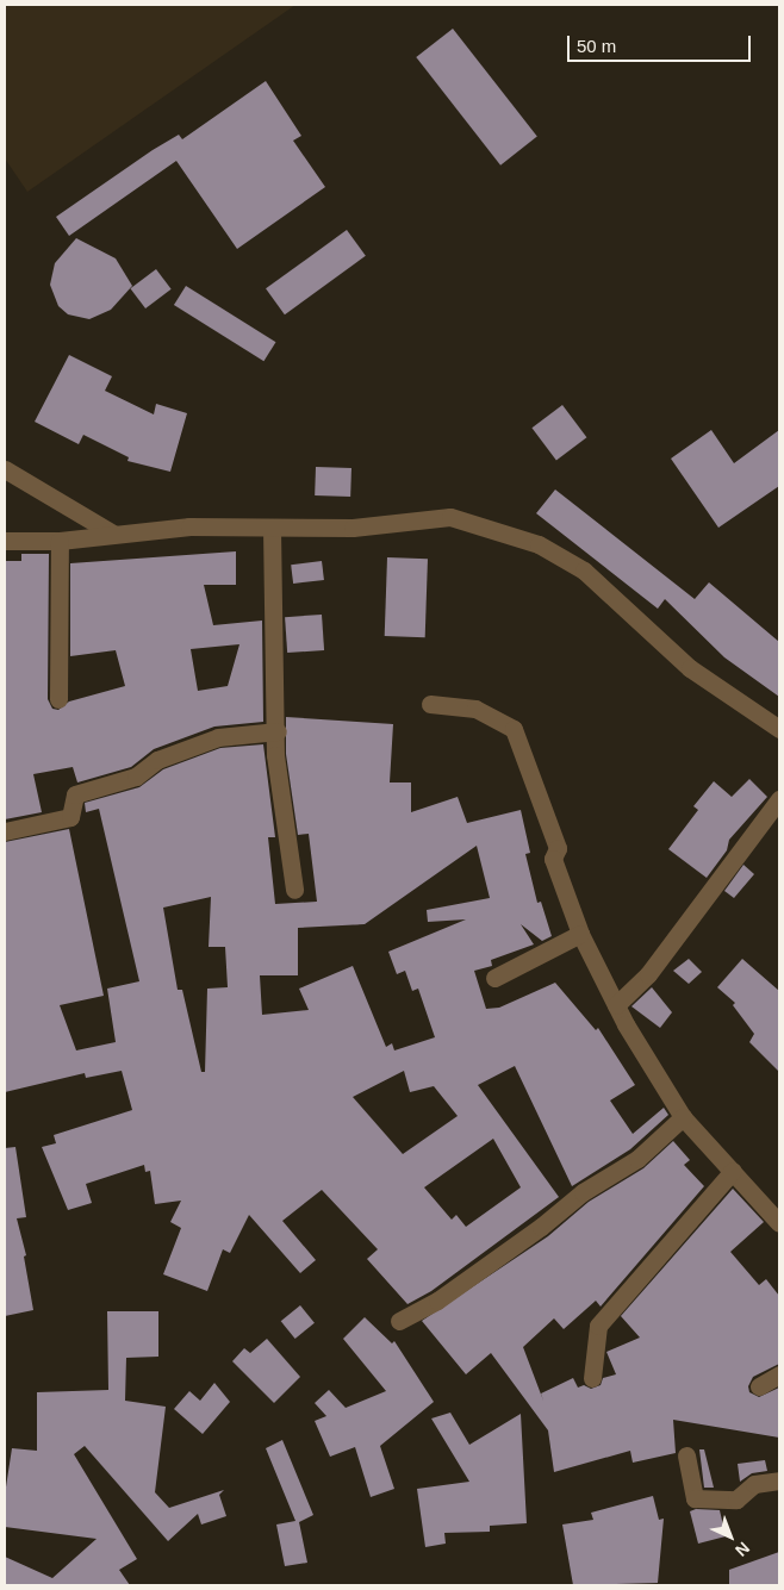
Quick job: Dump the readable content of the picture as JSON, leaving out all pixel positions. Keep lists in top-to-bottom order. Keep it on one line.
{"scale_bar":"50 m","north":"bottom right"}
